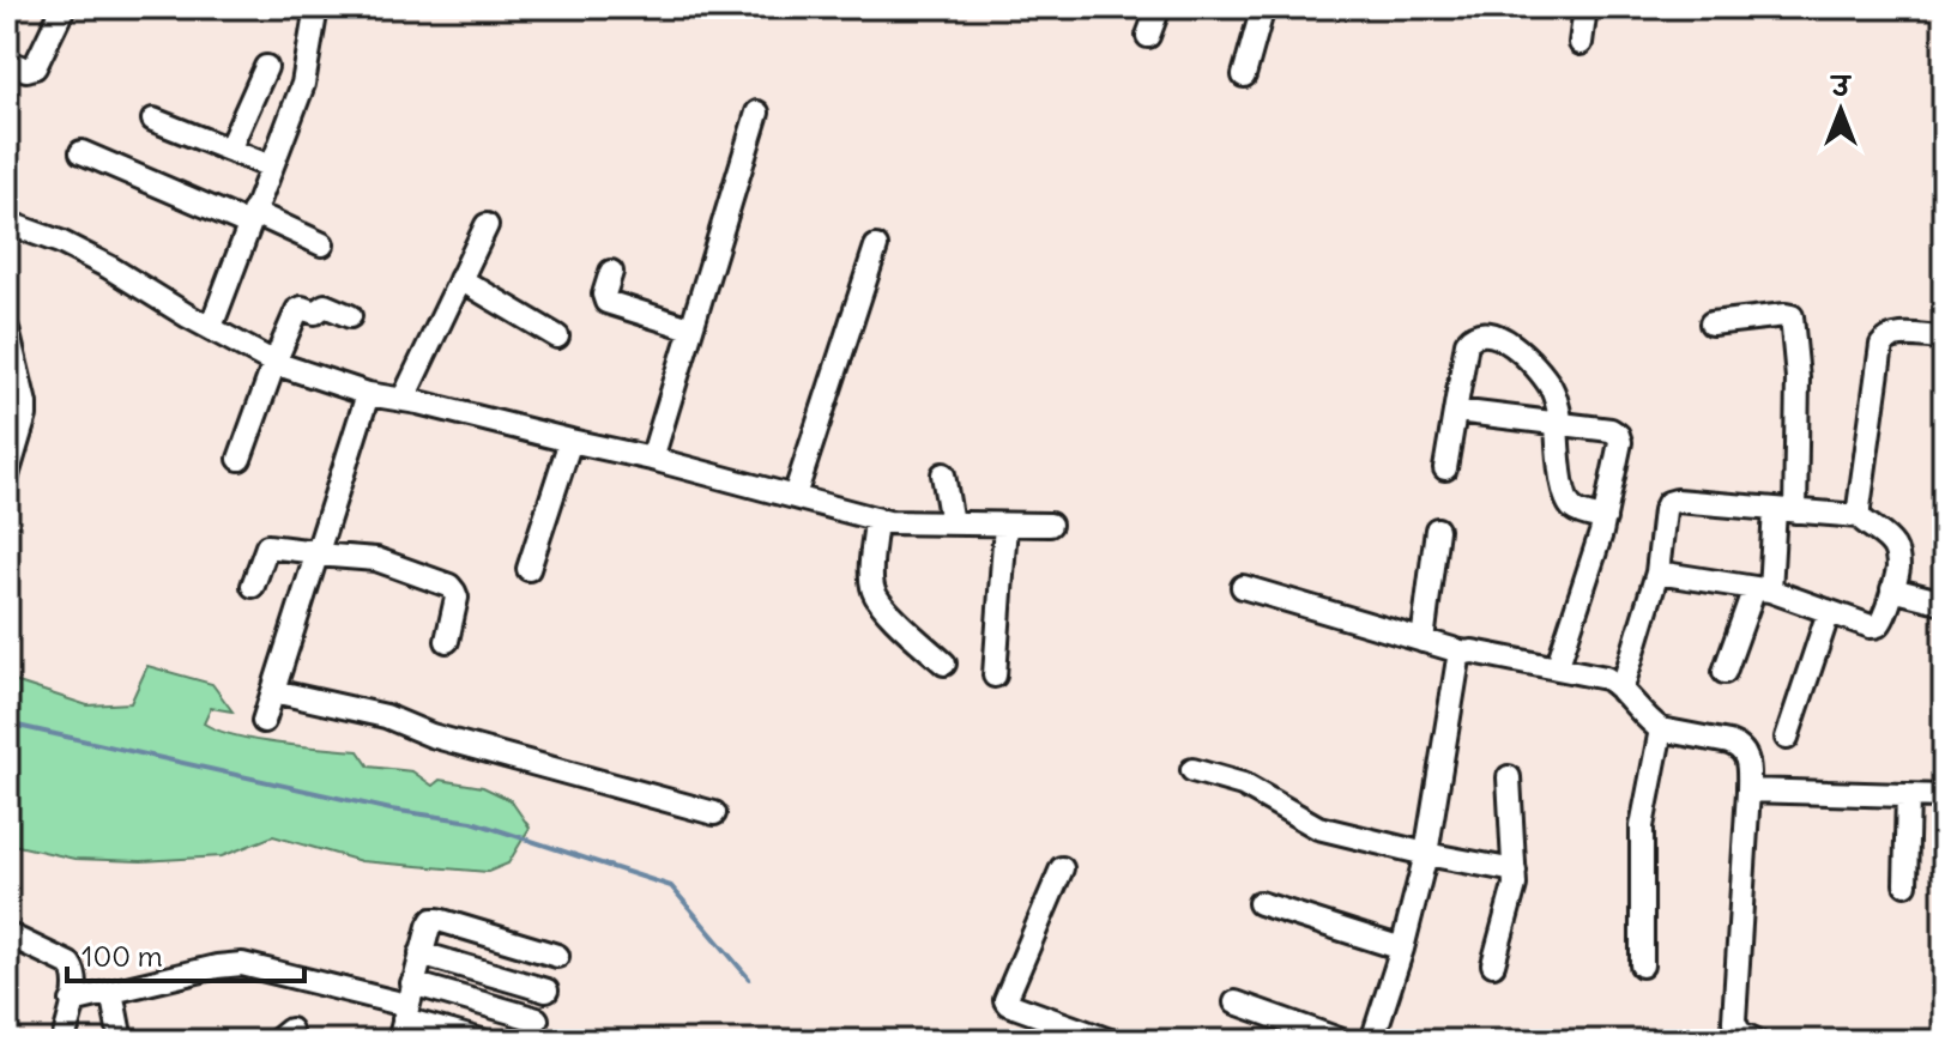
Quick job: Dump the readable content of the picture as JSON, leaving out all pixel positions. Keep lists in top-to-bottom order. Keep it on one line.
{"scale_bar":"100 m","north":"top"}
